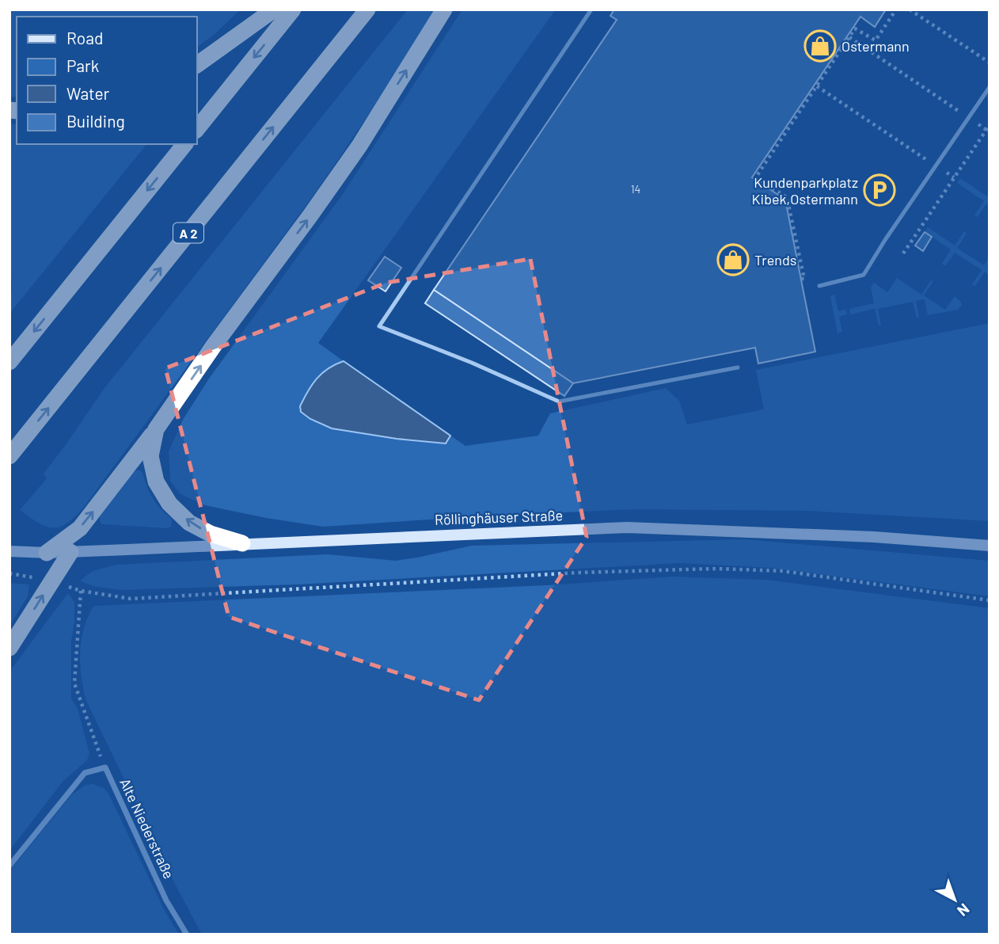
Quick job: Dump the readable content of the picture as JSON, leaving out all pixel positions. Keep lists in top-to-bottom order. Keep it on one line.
{"streets":{"highway":["A 2"],"main road":["Röllinghäuser Straße"],"street":["Alte Niederstraße"]},"places":{"shop":["Ostermann","Trends"],"parking":["Kundenparkplatz Kibek,Ostermann"]},"house_numbers":["14"],"legend":["Road","Park","Water","Building"],"north":"bottom right"}
